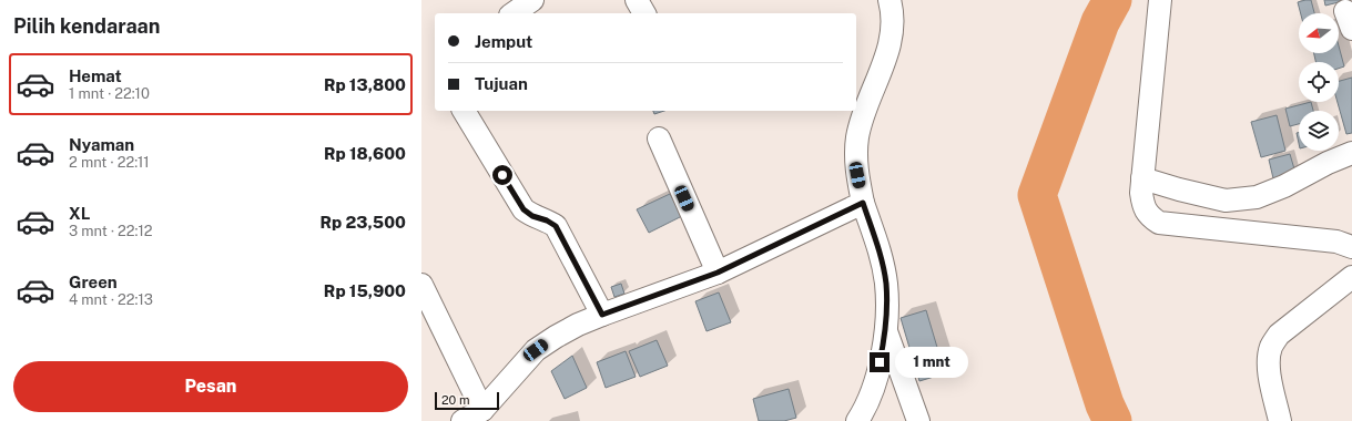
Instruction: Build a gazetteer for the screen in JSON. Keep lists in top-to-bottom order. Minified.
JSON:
{"scale_bar":"20 m","north":"left","page":{"heading":"Pilih kendaraan","banner":["Jemput","Tujuan"],"list":[{"name":"Hemat","note":"1 mnt · 22:10","value":"Rp 13,800"},{"name":"Nyaman","note":"2 mnt · 22:11","value":"Rp 18,600"},{"name":"XL","note":"3 mnt · 22:12","value":"Rp 23,500"},{"name":"Green","note":"4 mnt · 22:13","value":"Rp 15,900"}],"bubble":"1 mnt","buttons":"Pesan","scale":"20 m"}}
